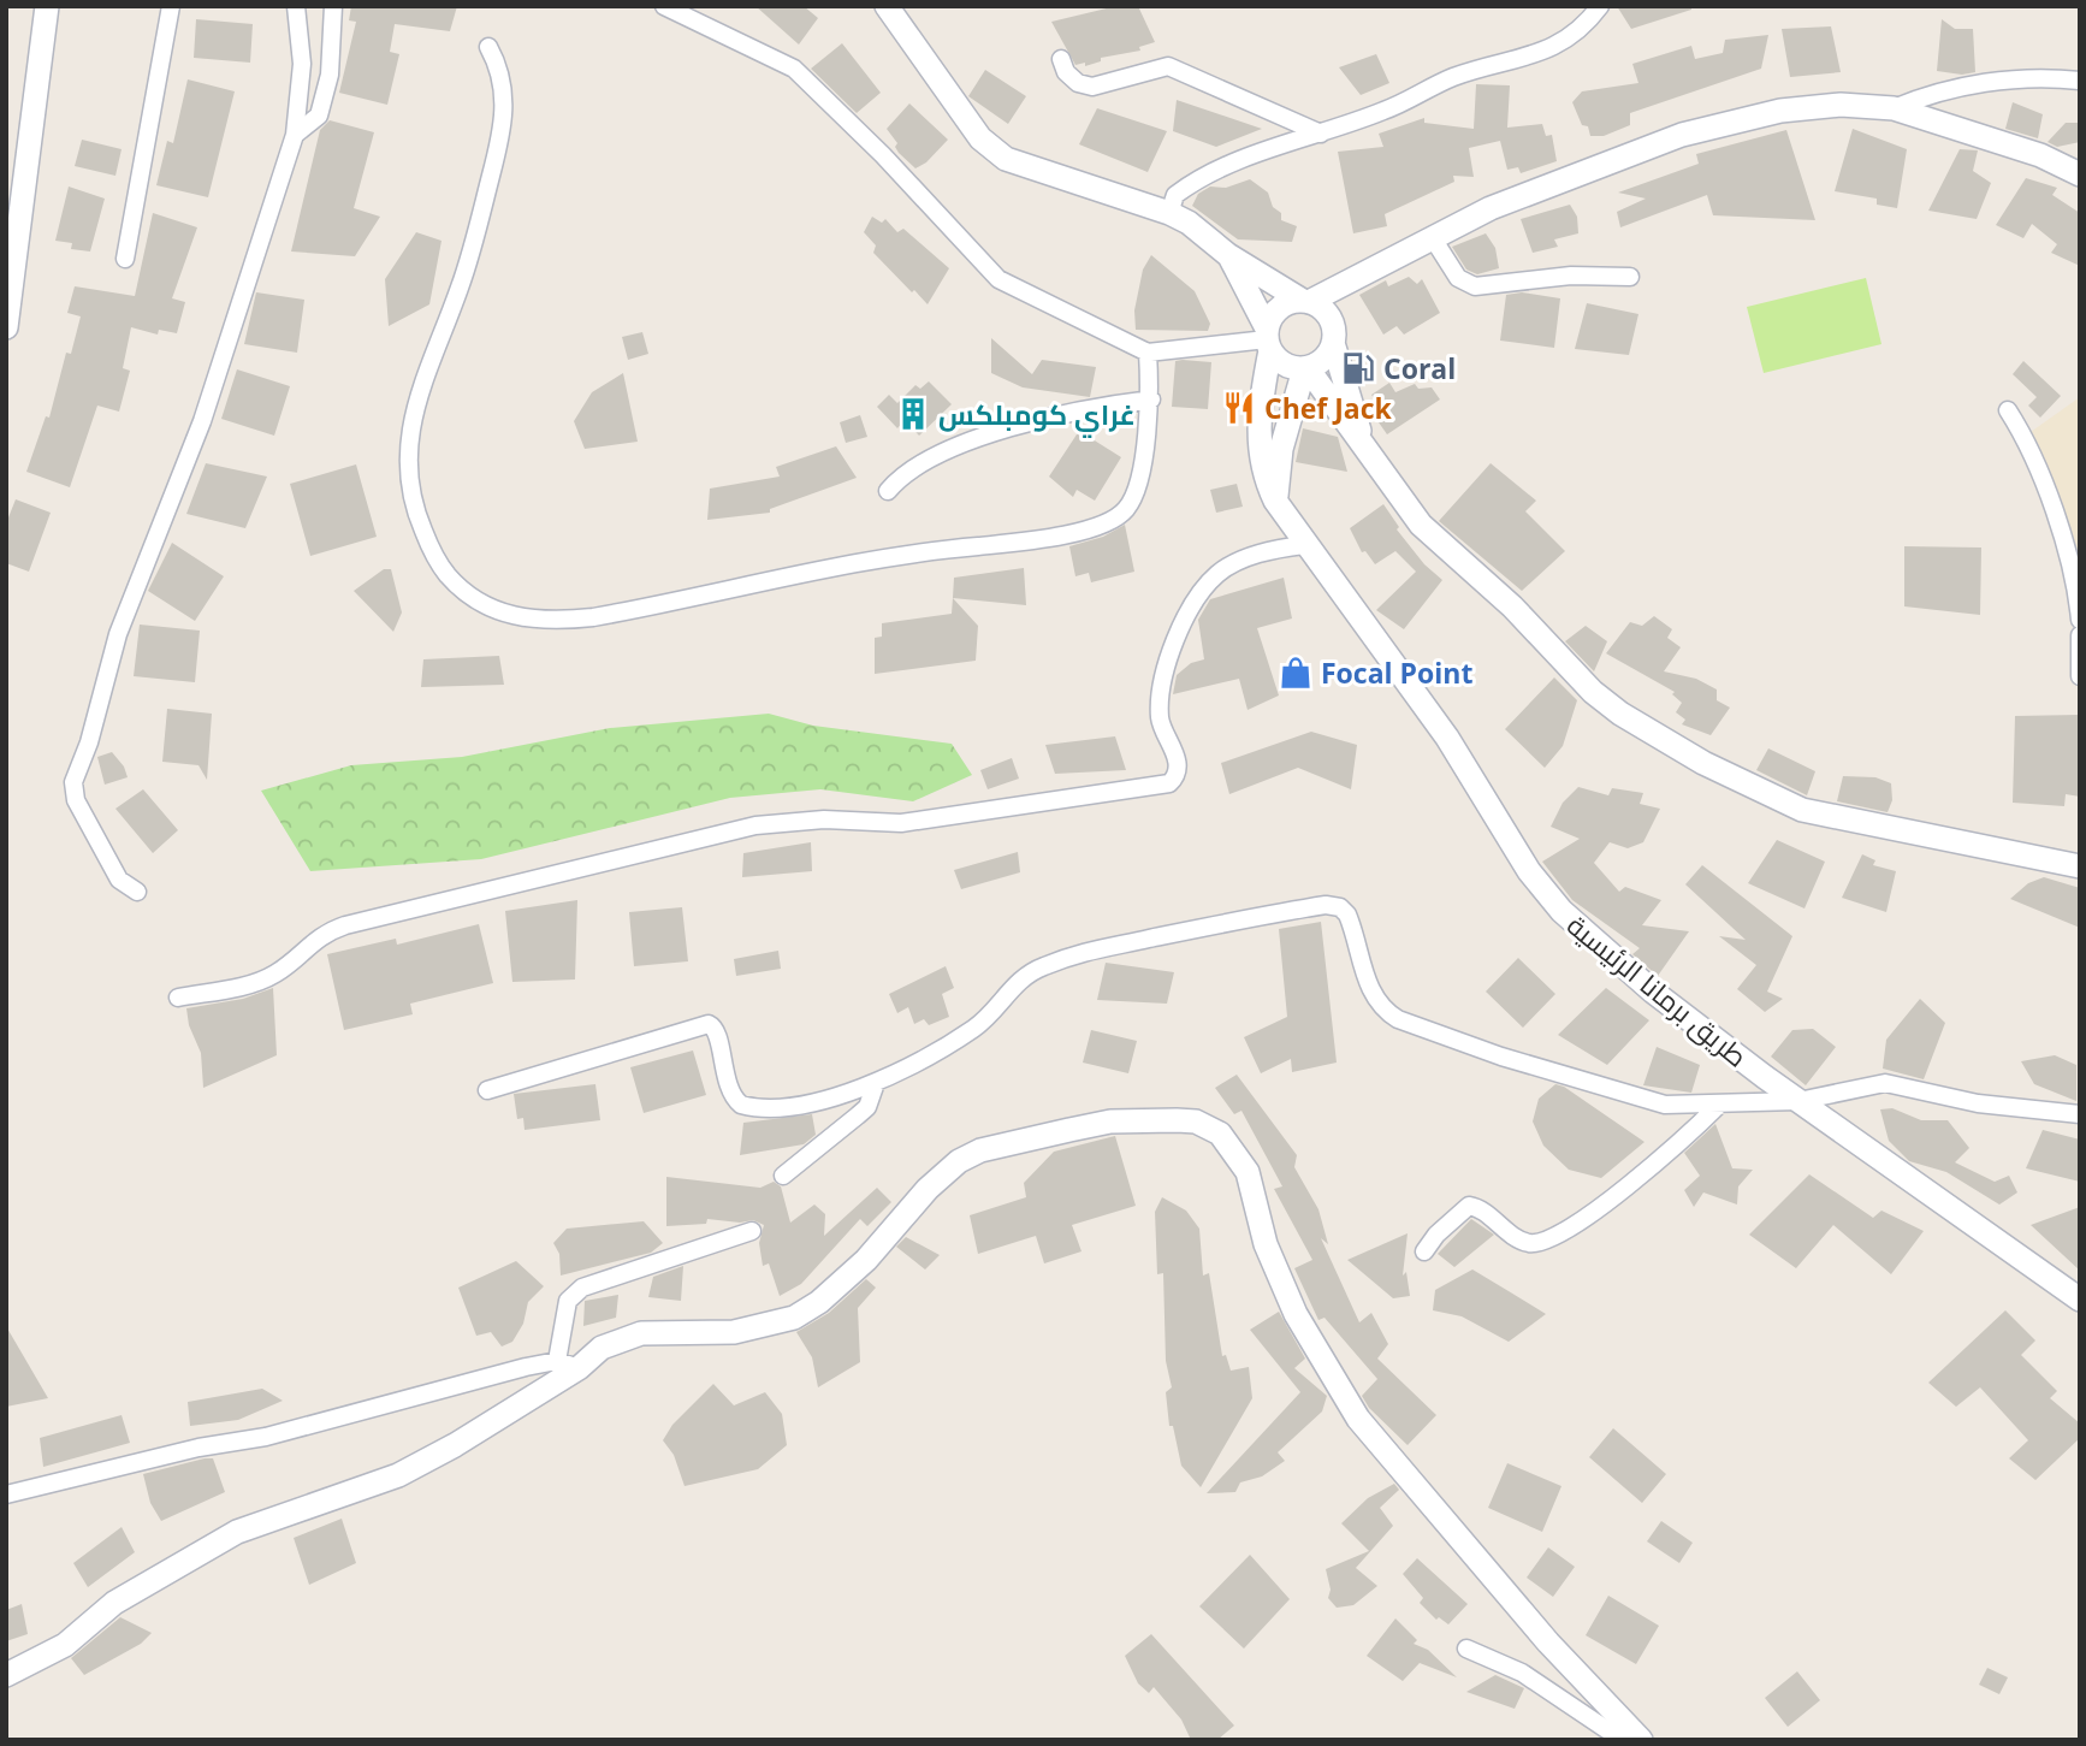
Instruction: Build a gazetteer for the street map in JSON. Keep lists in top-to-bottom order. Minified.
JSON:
{"streets":{"street":["طريق برمانا الرئيسية"]},"places":{"fuel station":["Coral"],"restaurant":["Chef Jack"],"building":["غراي كومبلكس"],"shop":["Focal Point"]}}
